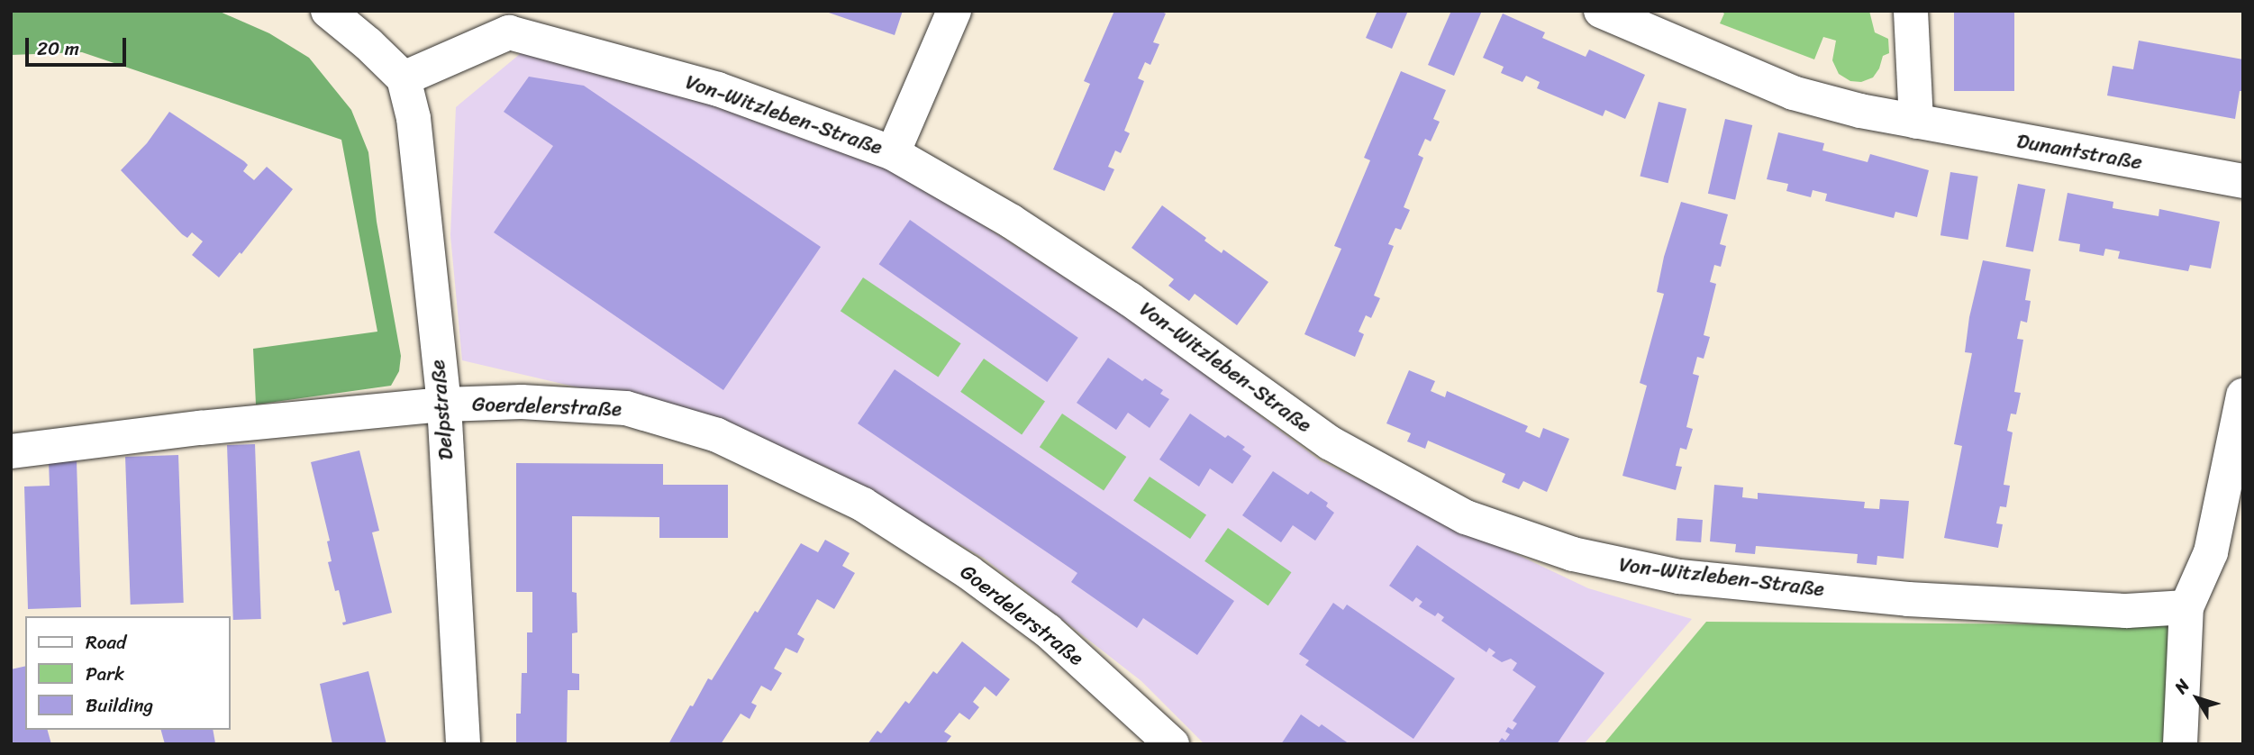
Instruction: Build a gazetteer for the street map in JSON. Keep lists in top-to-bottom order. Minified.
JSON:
{"streets":{"street":["Von-Witzleben-Straße","Dunantstraße","Goerdelerstraße","Delpstraße"]},"crossings":[["Von-Witzleben-Straße","Delpstraße"],["Goerdelerstraße","Delpstraße"]],"legend":["Road","Park","Building"],"scale_bar":"20 m","north":"top left"}
